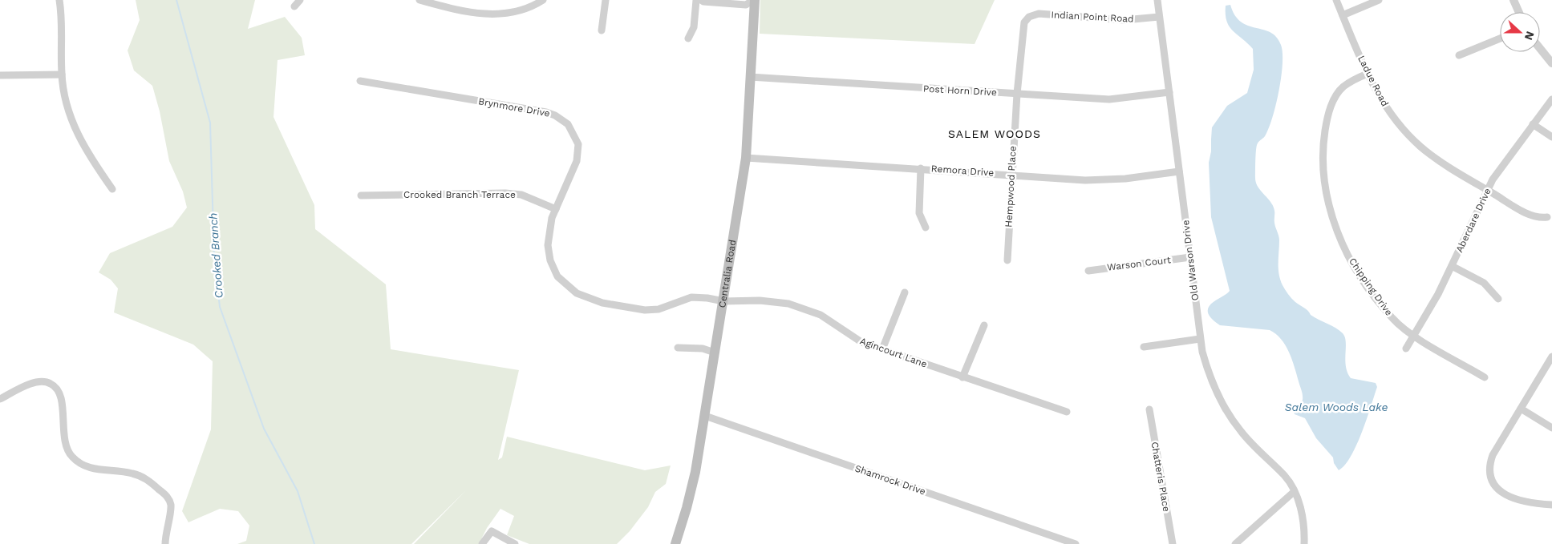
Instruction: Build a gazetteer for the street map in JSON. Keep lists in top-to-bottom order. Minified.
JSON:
{"streets":{"main road":["Centralia Road"],"street":["Indian Point Road","Ladue Road","Post Horn Drive","Brynmore Drive","Remora Drive","Hempwood Place","Crooked Branch Terrace","Aberdare Drive","Old Warson Drive","Warson Court","Chipping Drive","Agincourt Lane","Chatteris Place","Shamrock Drive"]},"crossings":[["Indian Point Road","Hempwood Place"],["Indian Point Road","Old Warson Drive"],["Ladue Road","Aberdare Drive"],["Ladue Road","Chipping Drive"],["Post Horn Drive","Hempwood Place"],["Post Horn Drive","Old Warson Drive"],["Post Horn Drive","Centralia Road"],["Brynmore Drive","Crooked Branch Terrace"],["Brynmore Drive","Centralia Road"],["Brynmore Drive","Agincourt Lane"],["Remora Drive","Hempwood Place"],["Remora Drive","Old Warson Drive"],["Remora Drive","Centralia Road"],["Aberdare Drive","Chipping Drive"],["Old Warson Drive","Warson Court"],["Centralia Road","Agincourt Lane"],["Centralia Road","Shamrock Drive"]],"districts":["SALEM WOODS"],"water":["Crooked Branch","Salem Woods Lake"],"north":"right"}
